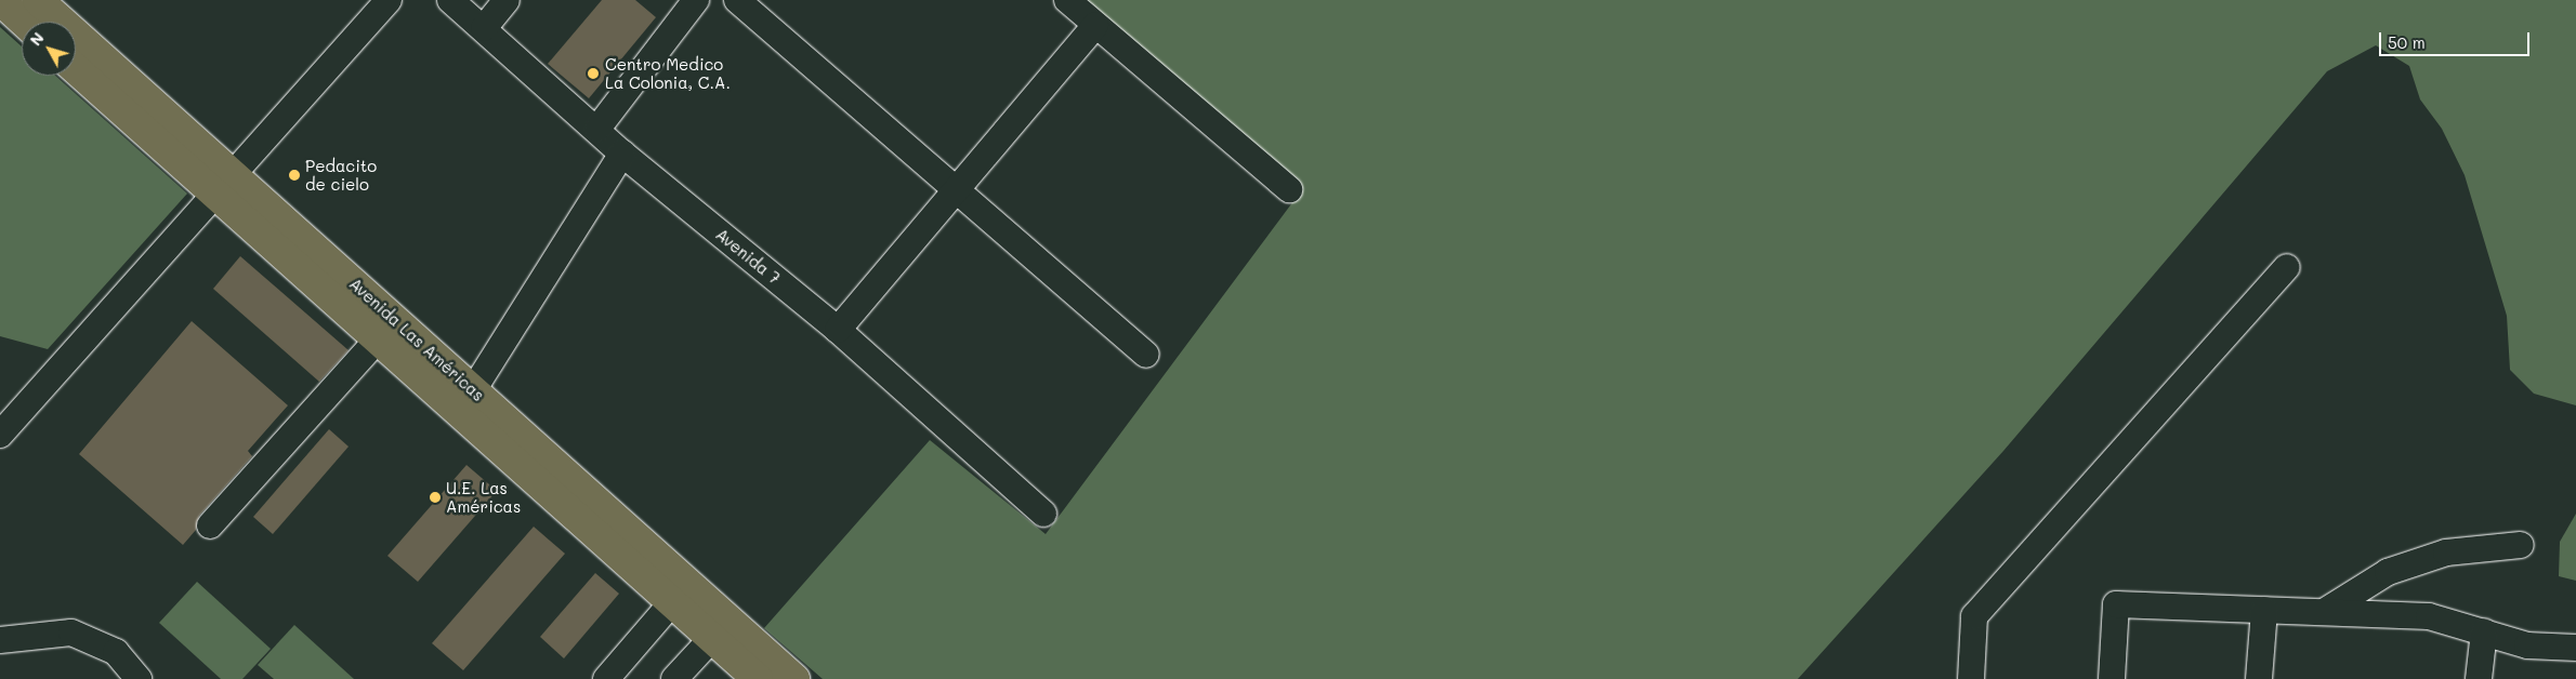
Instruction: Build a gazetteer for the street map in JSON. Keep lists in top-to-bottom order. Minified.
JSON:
{"streets":{"main road":["Avenida Las Américas"],"street":["Avenida 7"]},"places":["Centro Medico La Colonia, C.A.","Pedacito de cielo","U.E. Las Américas"],"scale_bar":"50 m","north":"top left"}
